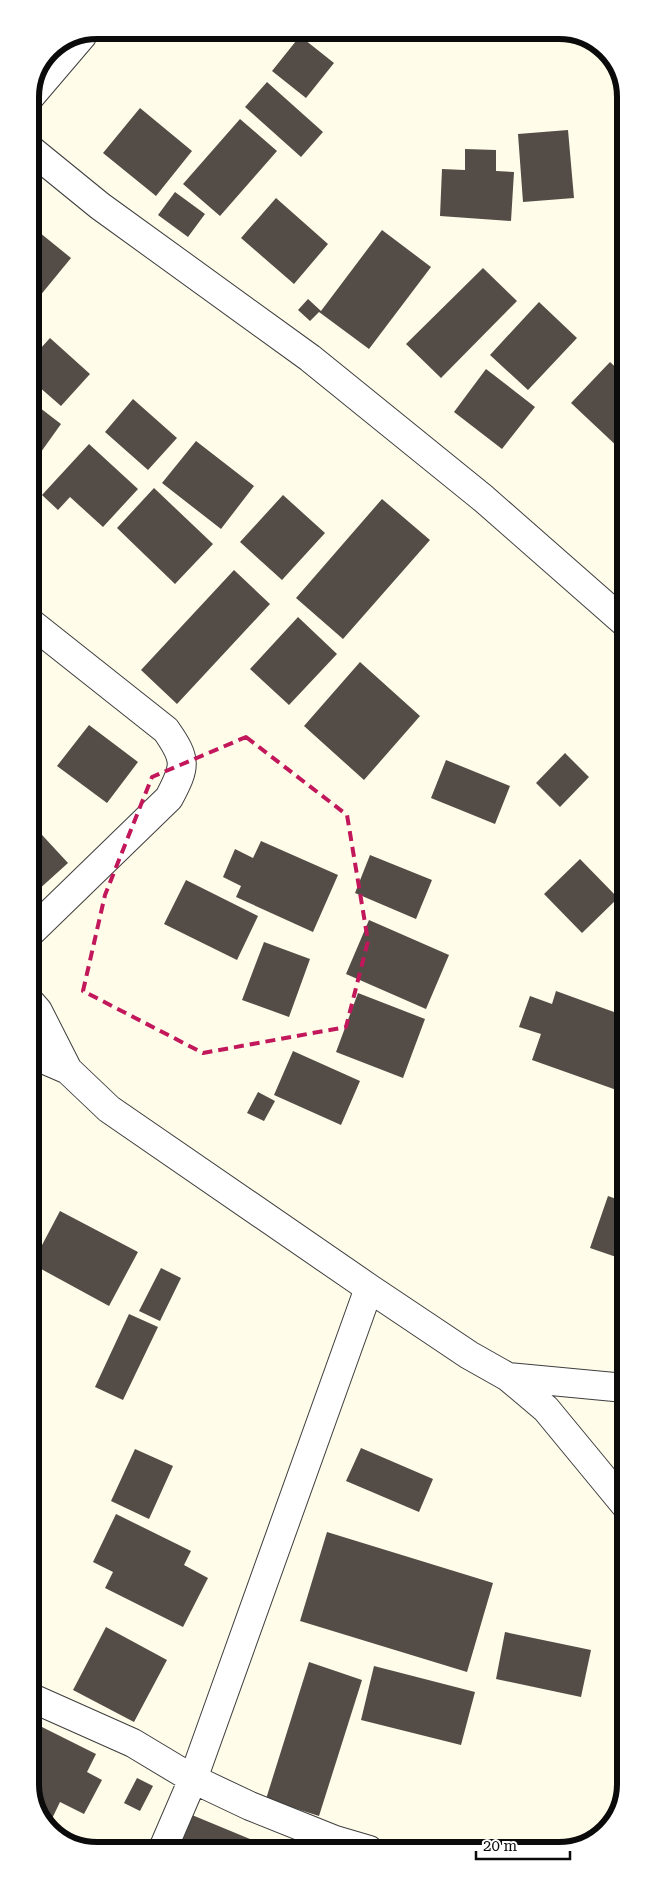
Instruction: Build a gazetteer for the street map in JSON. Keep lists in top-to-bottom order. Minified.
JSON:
{"scale_bar":"20 m"}
